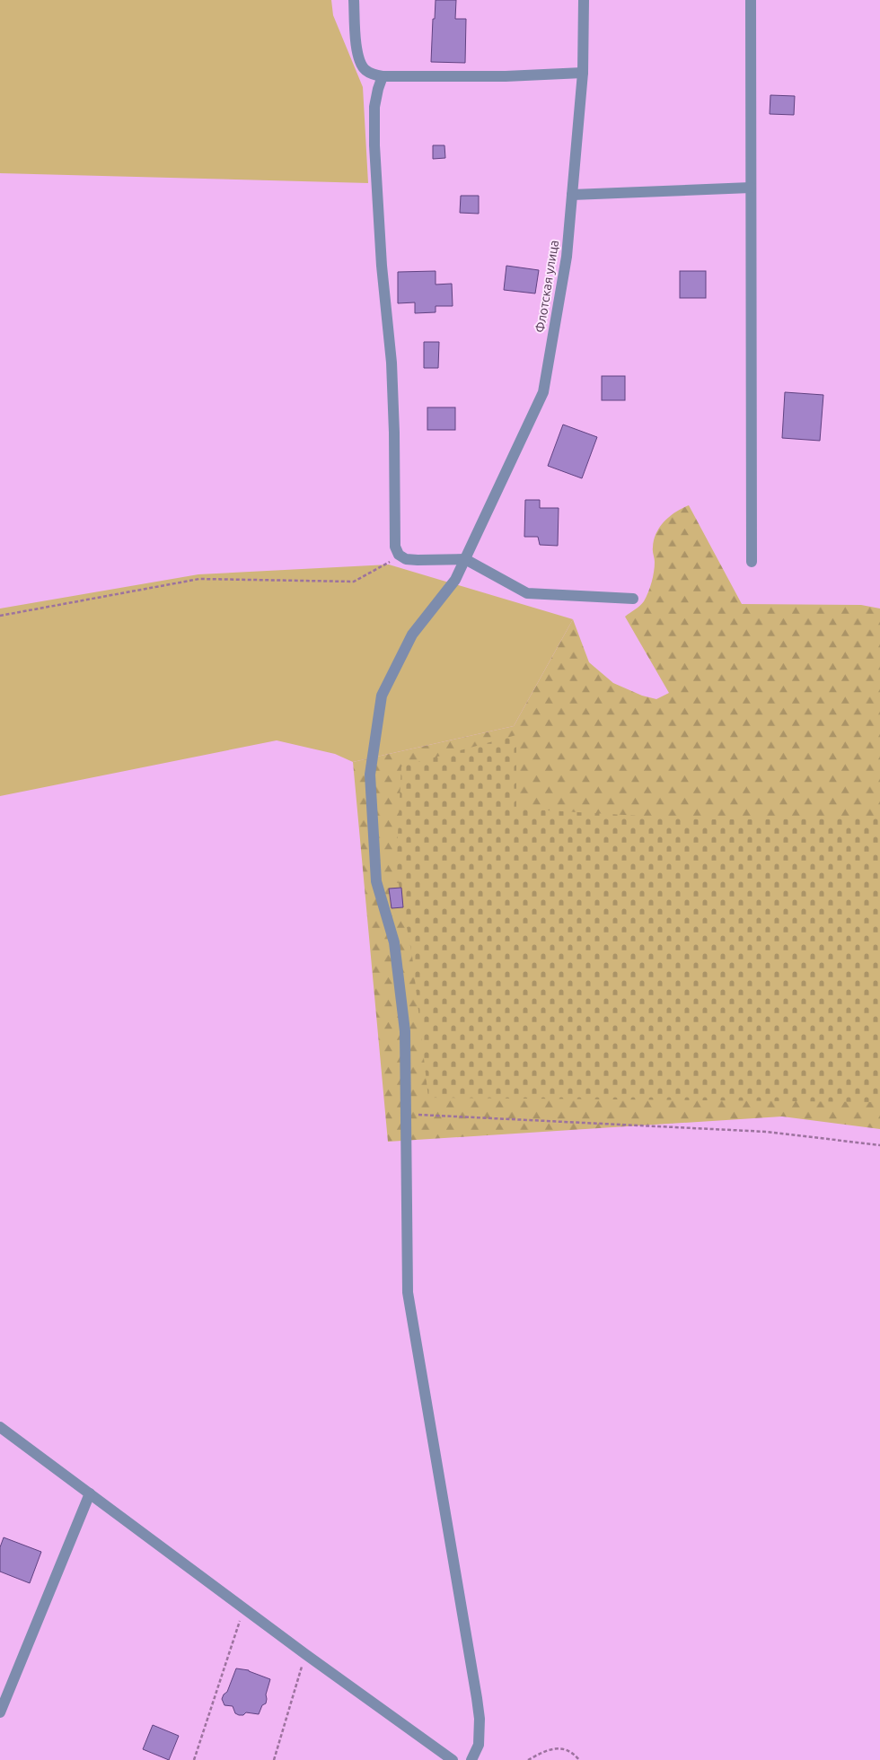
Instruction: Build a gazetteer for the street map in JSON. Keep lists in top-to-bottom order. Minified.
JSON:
{"streets":{"street":["Флотская улица"]}}
